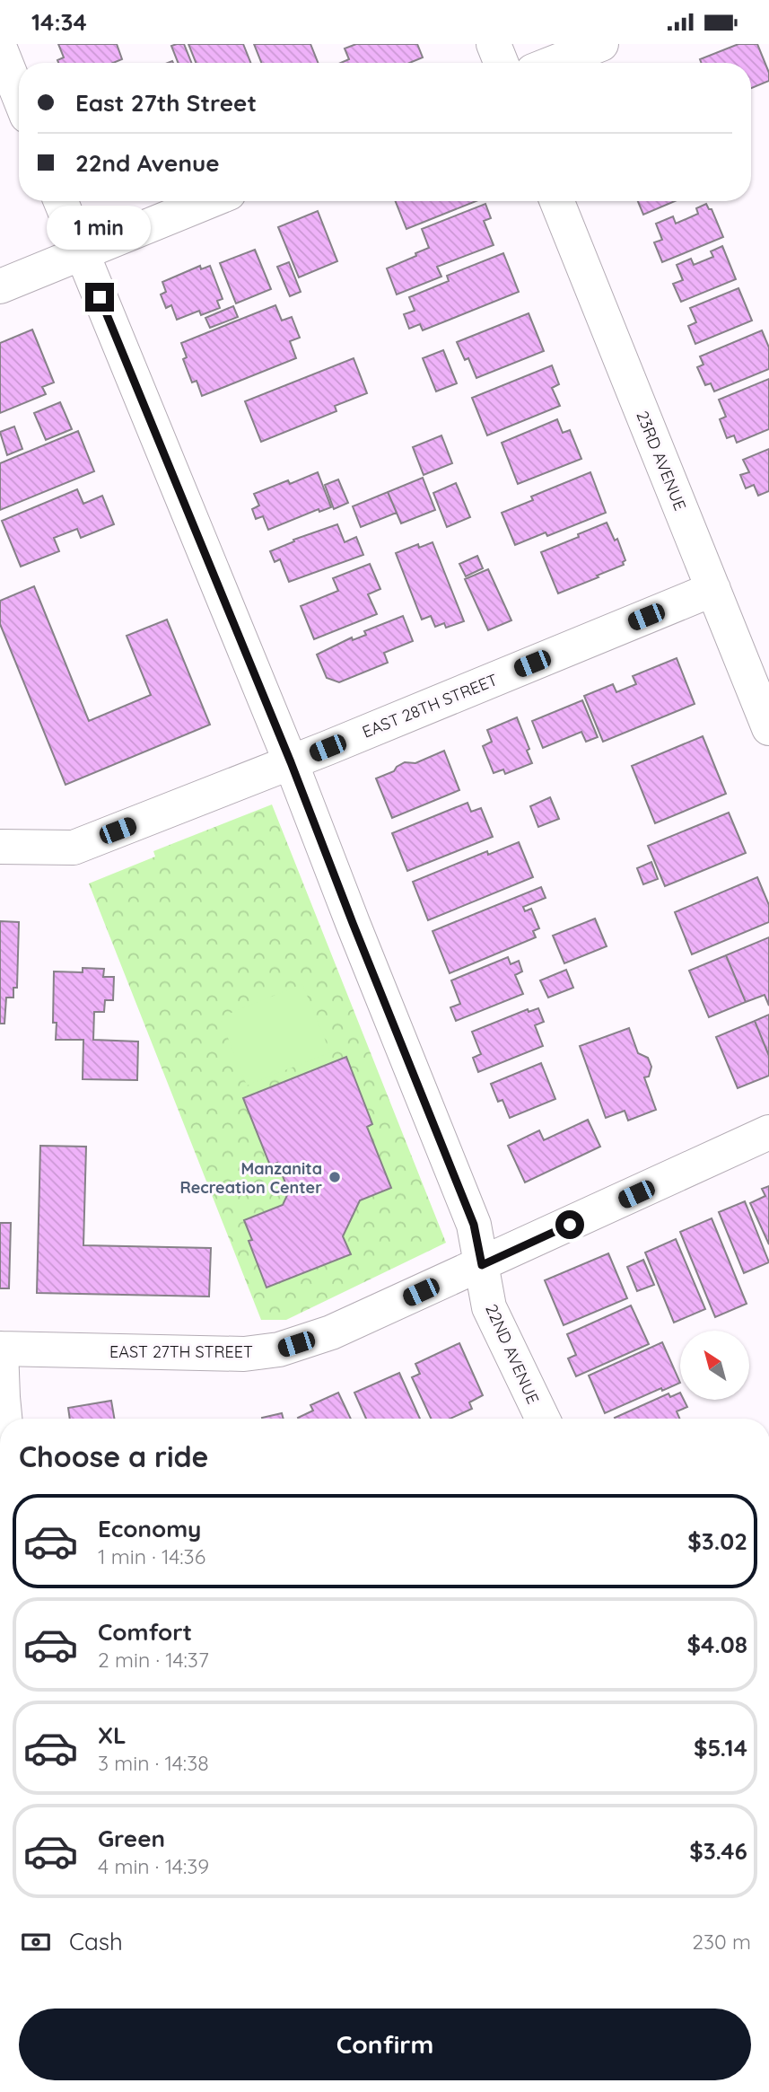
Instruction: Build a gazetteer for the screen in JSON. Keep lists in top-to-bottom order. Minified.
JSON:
{"streets":{"street":["23RD AVENUE","EAST 28TH STREET","EAST 27TH STREET","22ND AVENUE"]},"crossings":[["23RD AVENUE","EAST 28TH STREET"],["EAST 28TH STREET","22ND AVENUE"],["EAST 27TH STREET","22ND AVENUE"]],"places":["Manzanita Recreation Center"],"north":"top left","page":{"status":"14:34","banner":["East 27th Street","22nd Avenue"],"bubble":"1 min","heading":"Choose a ride","list":[{"name":"Economy","note":"1 min · 14:36","value":"$3.02"},{"name":"Comfort","note":"2 min · 14:37","value":"$4.08"},{"name":"XL","note":"3 min · 14:38","value":"$5.14"},{"name":"Green","note":"4 min · 14:39","value":"$3.46"}],"pay":["Cash","230 m"],"buttons":"Confirm"}}
